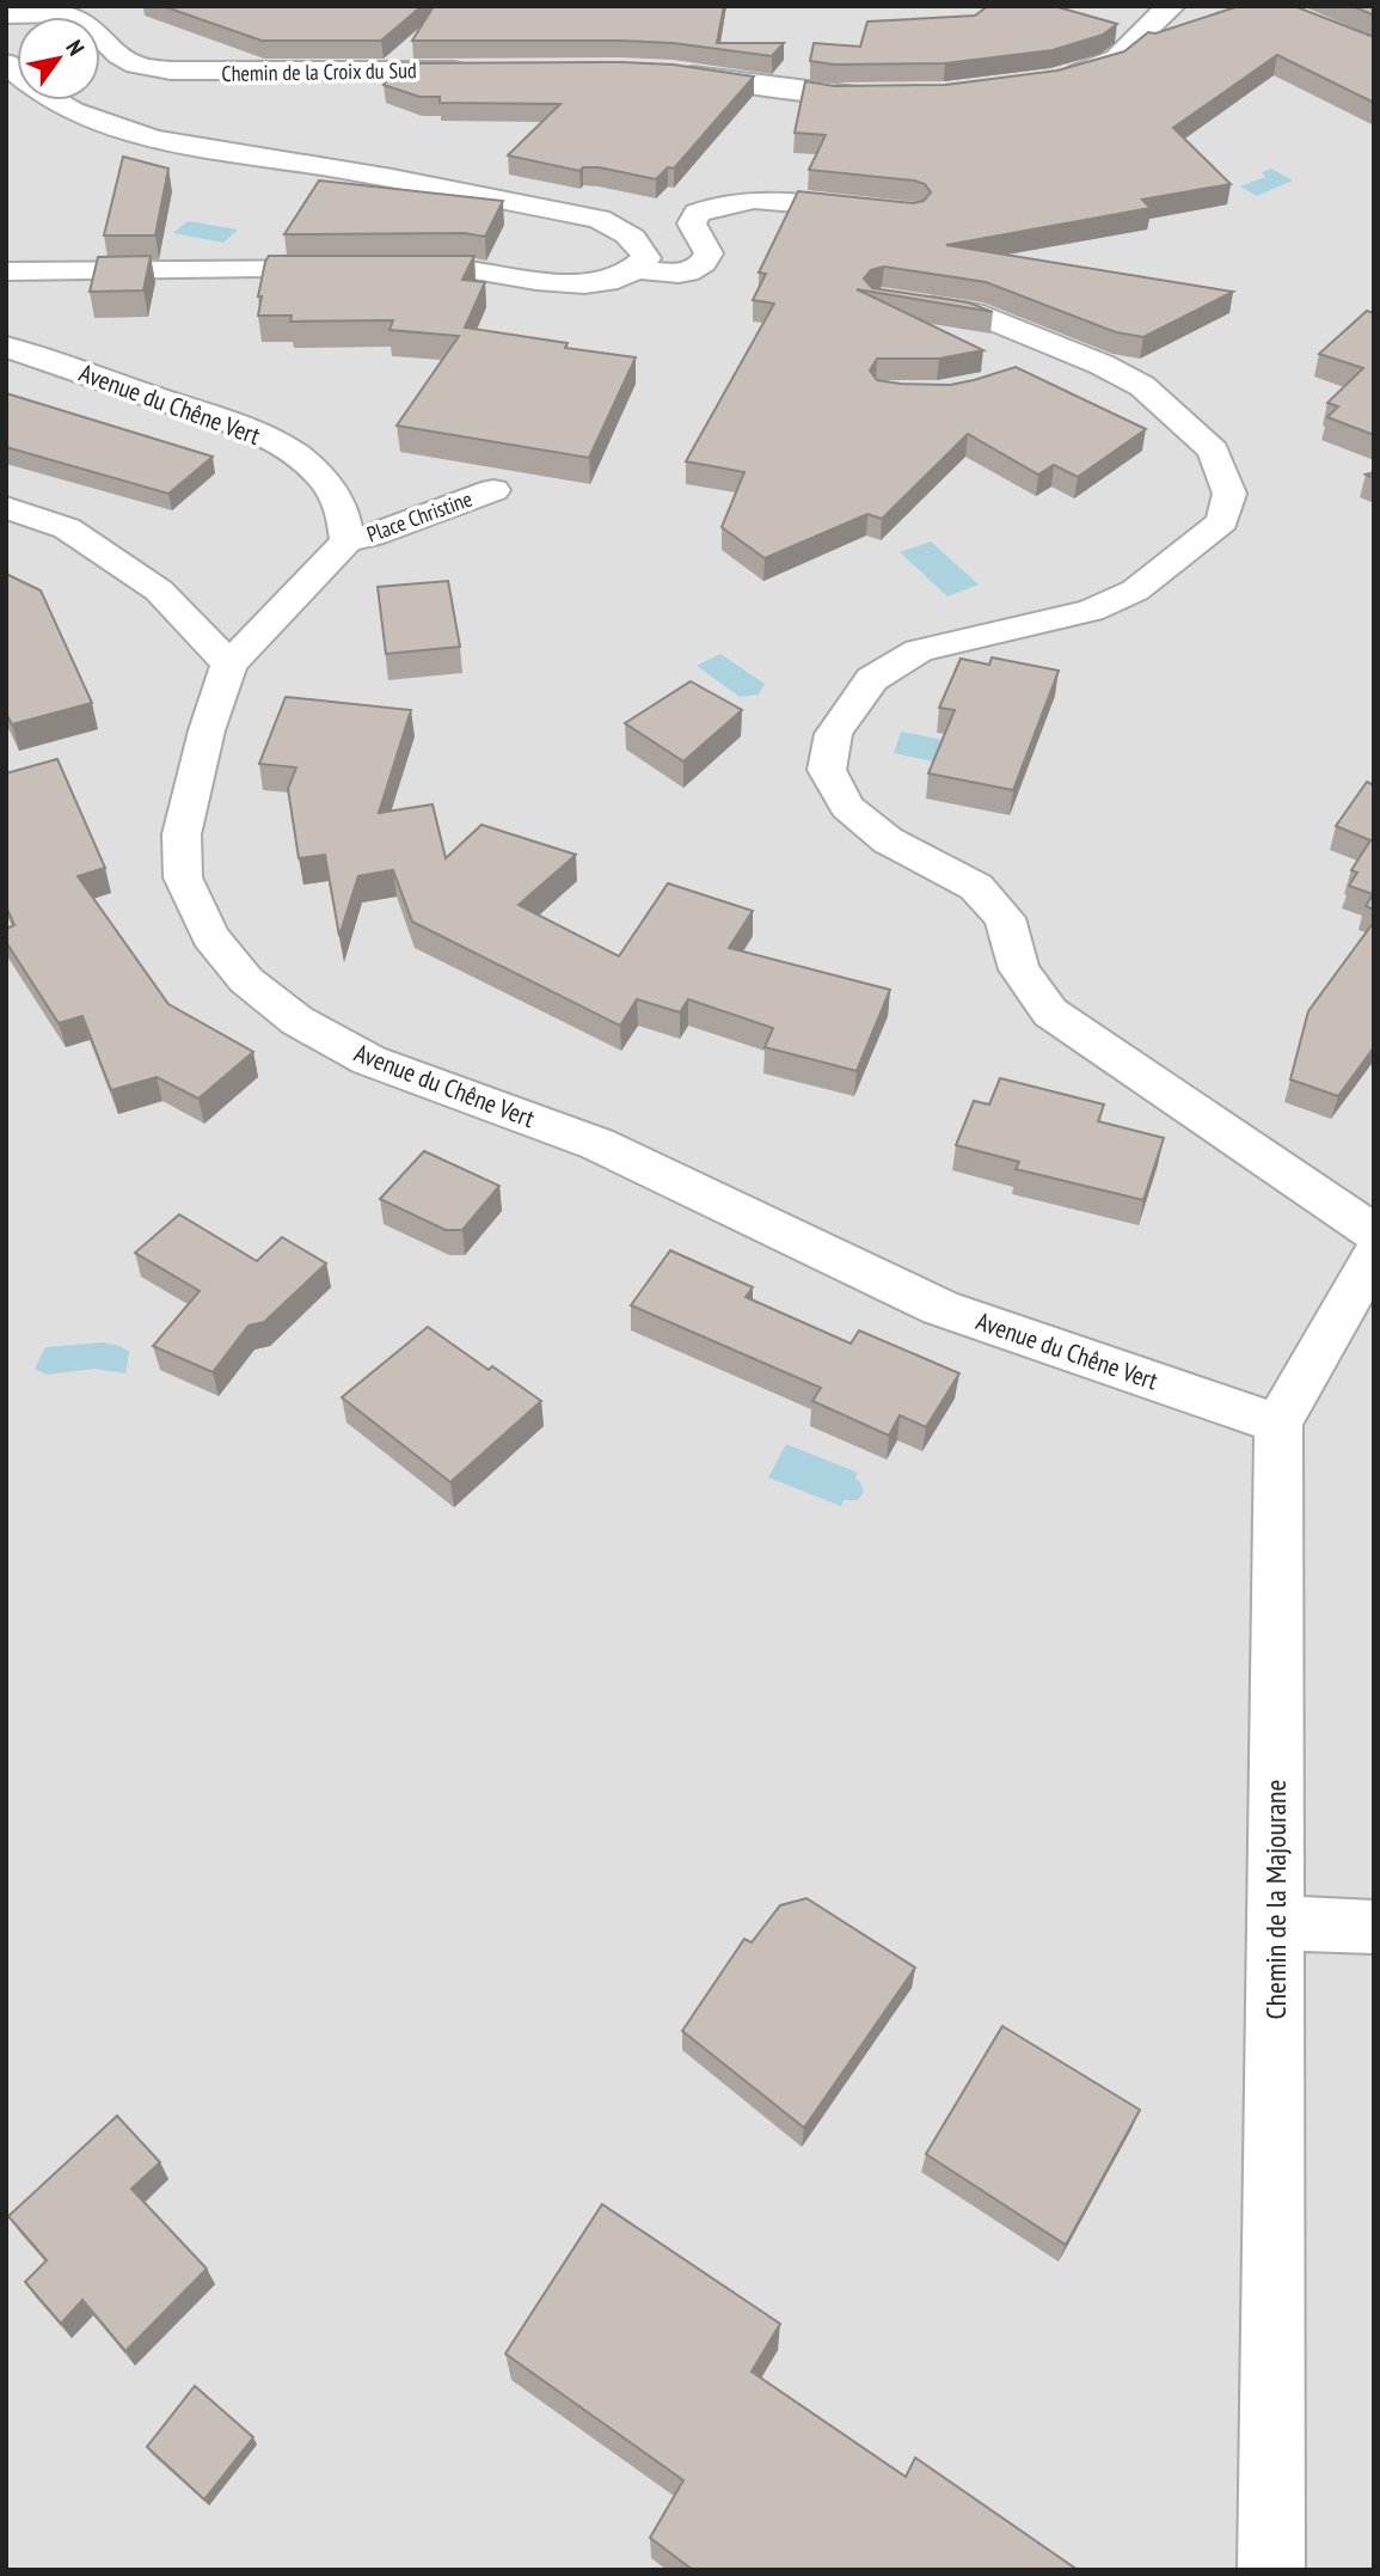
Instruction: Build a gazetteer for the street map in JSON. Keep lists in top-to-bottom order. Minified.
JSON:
{"streets":{"street":["Chemin de la Croix du Sud","Avenue du Chêne Vert","Place Christine","Chemin de la Majourane"]},"crossings":[["Avenue du Chêne Vert","Place Christine"],["Avenue du Chêne Vert","Chemin de la Majourane"]],"north":"top right"}
